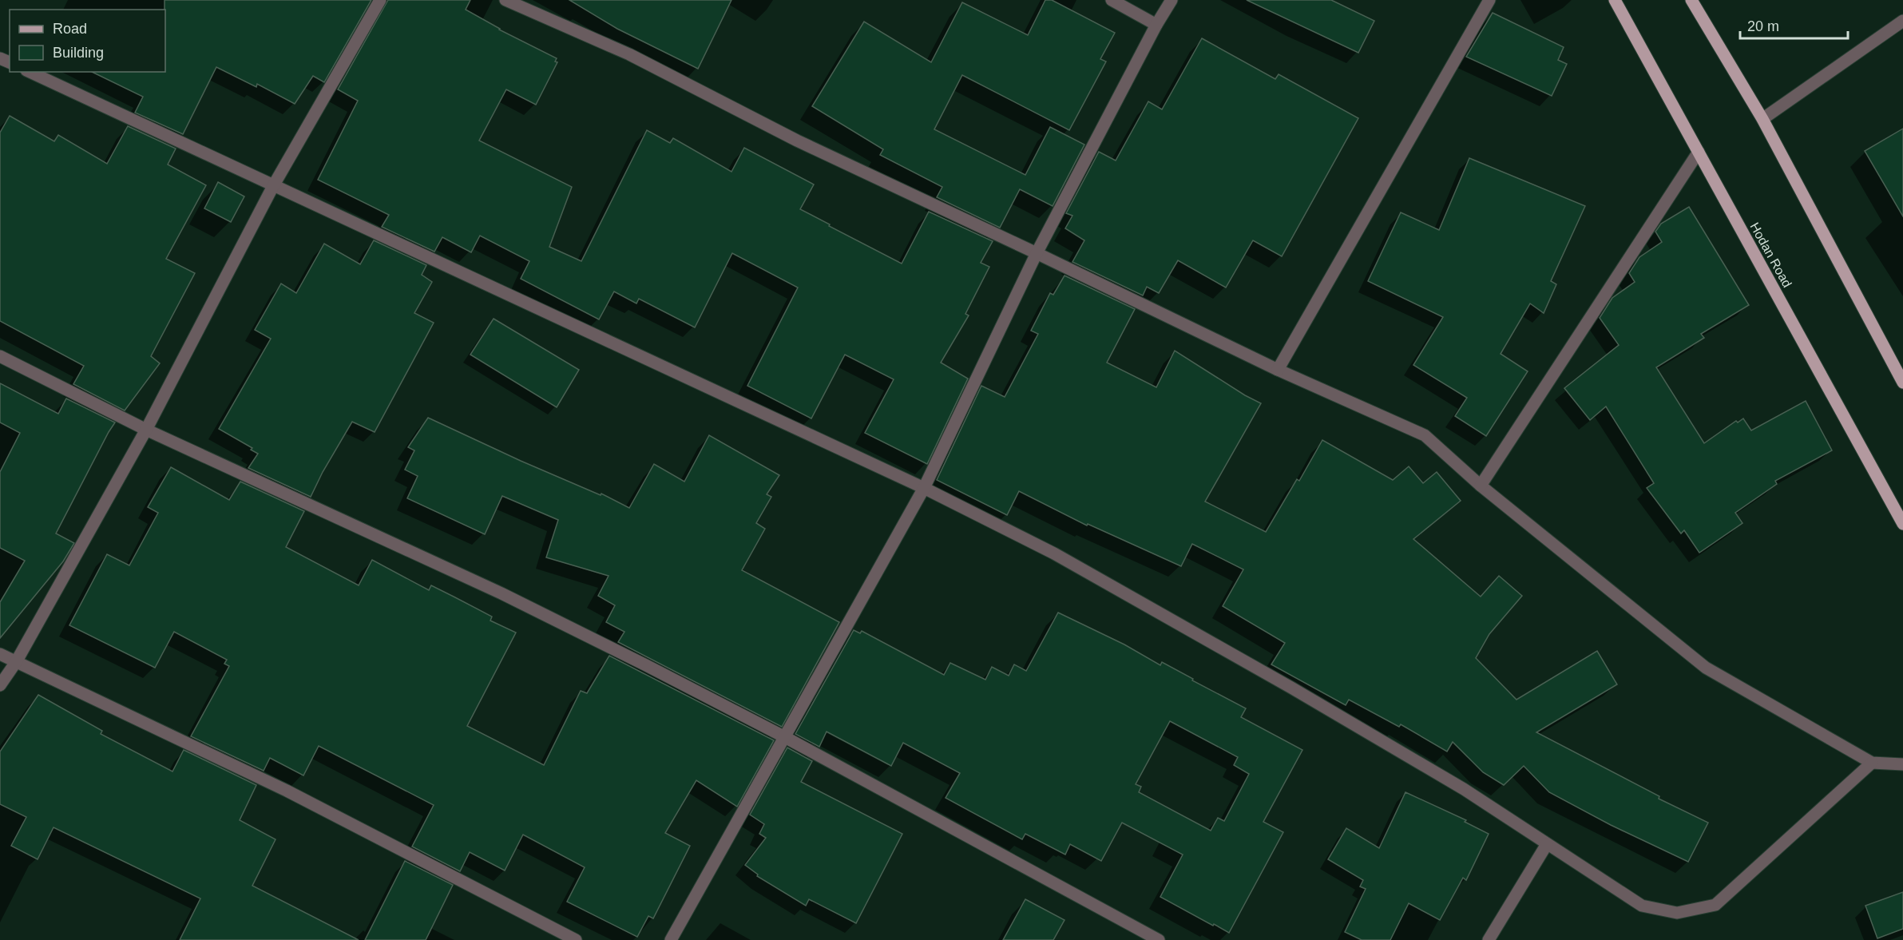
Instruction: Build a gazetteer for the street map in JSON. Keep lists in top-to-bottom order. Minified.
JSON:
{"streets":{"main road":["Hodan Road"]},"legend":["Road","Building"],"scale_bar":"20 m"}
